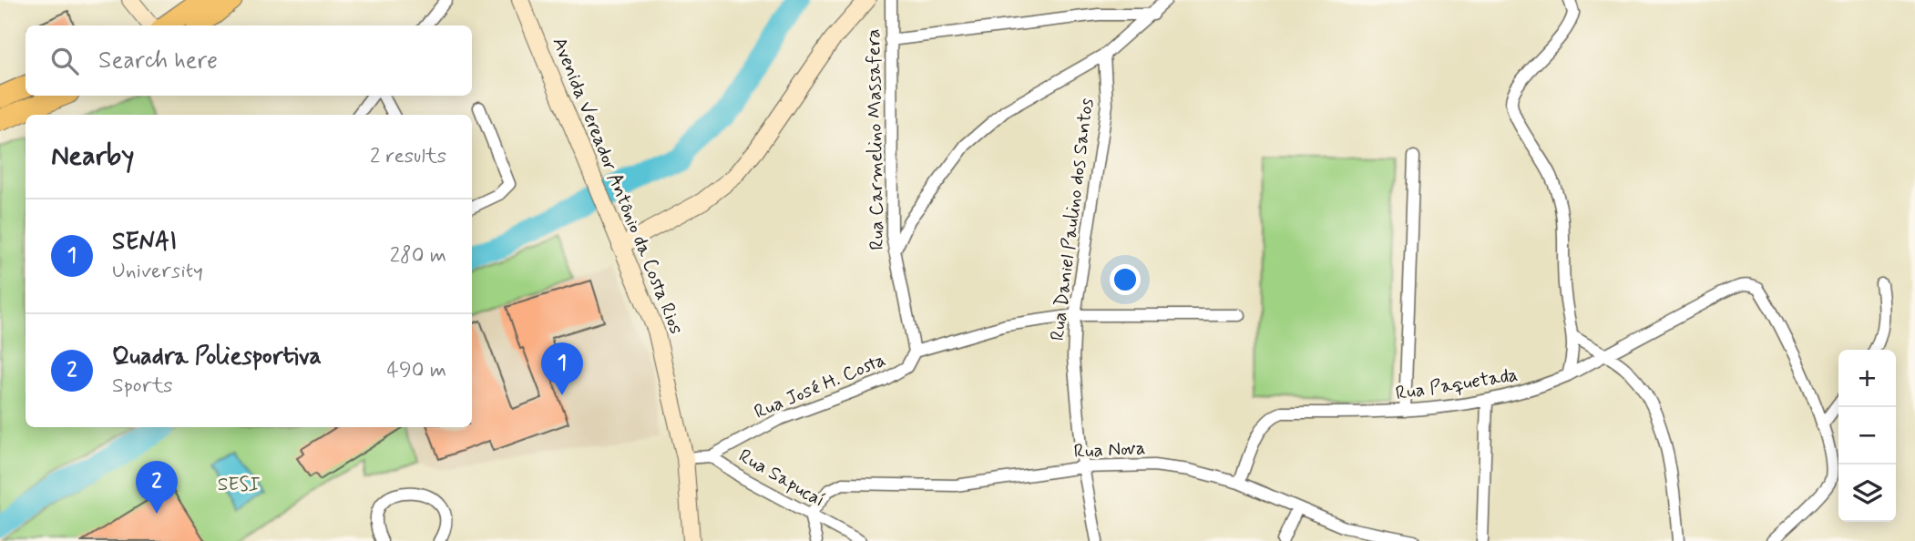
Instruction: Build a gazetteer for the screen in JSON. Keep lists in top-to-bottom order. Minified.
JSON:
{"streets":{"main road":["Avenida Vereador Antônio da Costa Rios"],"street":["Rua Carmelino Massafera","Rua Daniel Paulino dos Santos","Rua Paquetada","Rua José H. Costa","Rua Nova","Rua Sapucaí"]},"crossings":[["Rua Carmelino Massafera","Rua Daniel Paulino dos Santos"],["Rua Carmelino Massafera","Rua José H. Costa"],["Avenida Vereador Antônio da Costa Rios","Rua Sapucaí"],["Rua Daniel Paulino dos Santos","Rua Nova"],["Rua Paquetada","Rua Nova"],["Rua José H. Costa","Rua Sapucaí"],["Rua Nova","Rua Sapucaí"]],"parks":["SESI"],"page":{"search":"Search here","heading":["Nearby","2 results"],"list":[{"mark":"1","name":"SENAI","note":"University","value":"280 m"},{"mark":"2","name":"Quadra Poliesportiva","note":"Sports","value":"490 m"}],"pins":["1","2"],"map_buttons":["+","−"]}}
